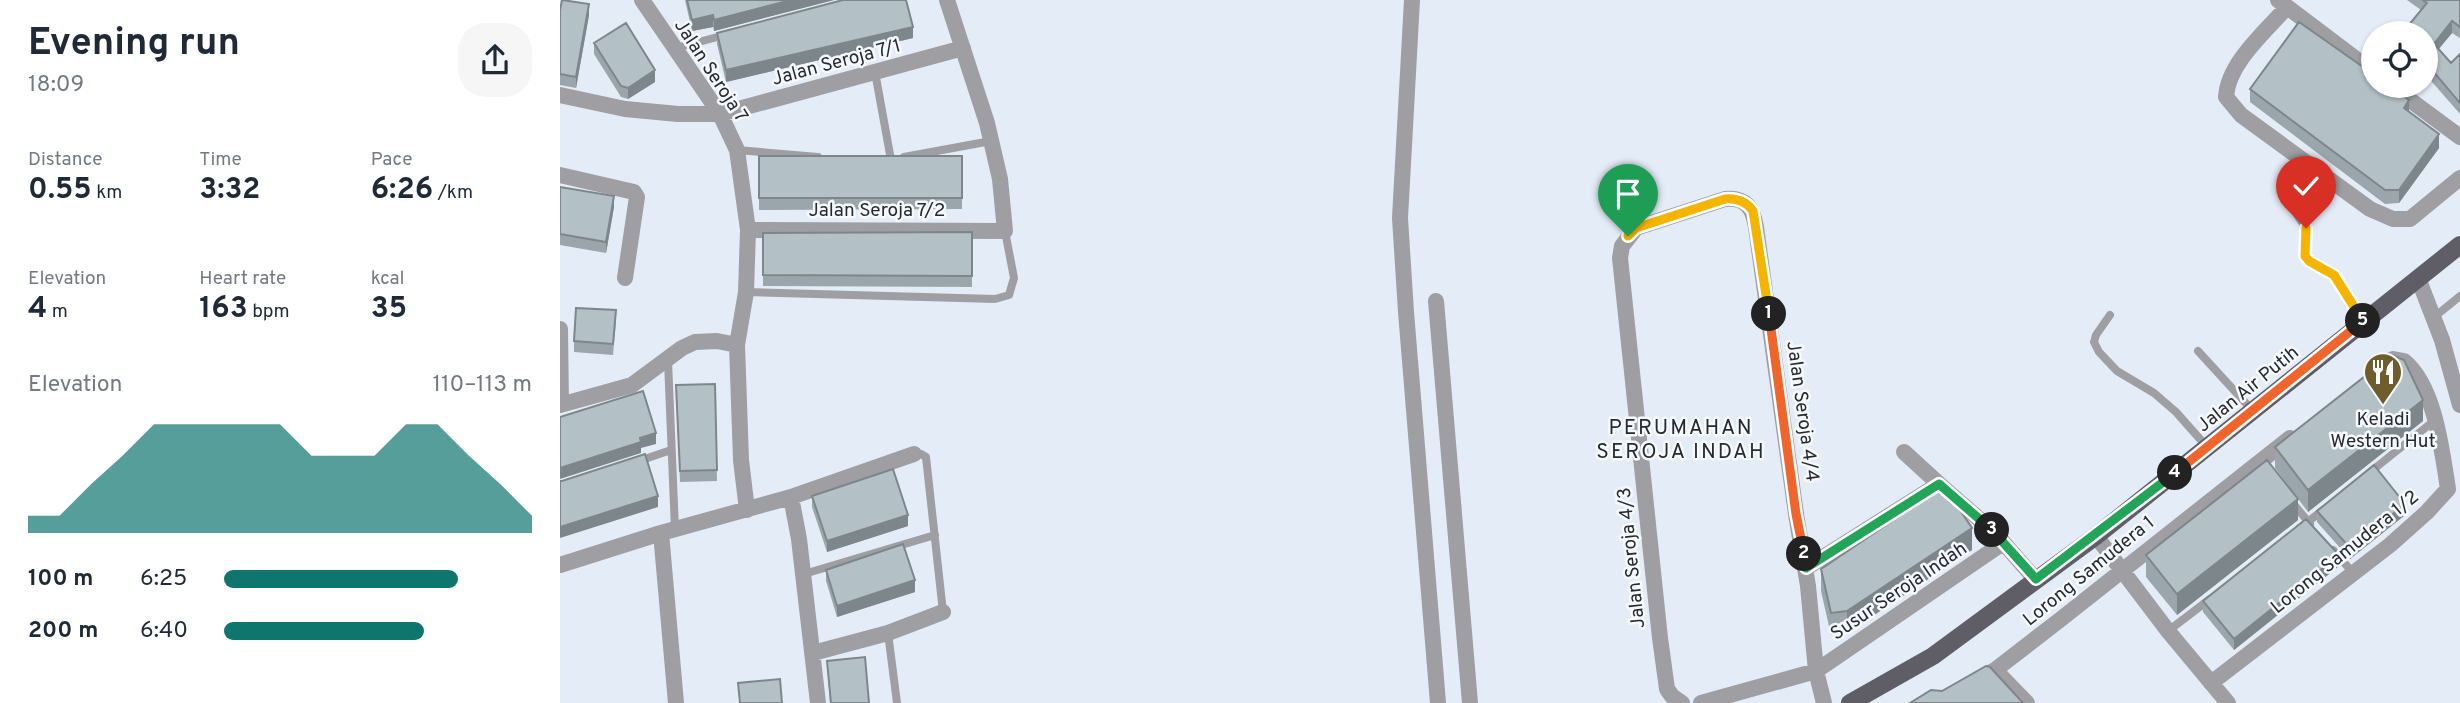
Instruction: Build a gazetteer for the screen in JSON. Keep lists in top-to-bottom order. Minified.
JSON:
{"streets":{"main road":["Jalan Air Putih"],"street":["Jalan Seroja 7/1","Jalan Seroja 7","Jalan Seroja 7/2","Jalan Seroja 4/4","Lorong Samudera 1/2","Jalan Seroja 4/3","Lorong Samudera 1","Susur Seroja Indah"]},"crossings":[["Jalan Seroja 7/1","Jalan Seroja 7"],["Jalan Seroja 7","Jalan Seroja 7/2"],["Jalan Seroja 4/4","Jalan Seroja 4/3"],["Jalan Seroja 4/4","Susur Seroja Indah"]],"districts":["PERUMAHAN SEROJA INDAH"],"places":{"restaurant":["Keladi Western Hut"]},"page":{"heading":["Evening run","18:09"],"stats":[["Distance","0.55 km"],["Time","3:32"],["Pace","6:26 /km"],["Elevation","4 m"],["Heart rate","163 bpm"],["kcal","35"]],"pins":["1","5","4","3","2"],"chart":["Elevation","110–113 m"],"list":[{"name":"100 m","note":"6:25"},{"name":"200 m","note":"6:40"}]}}
